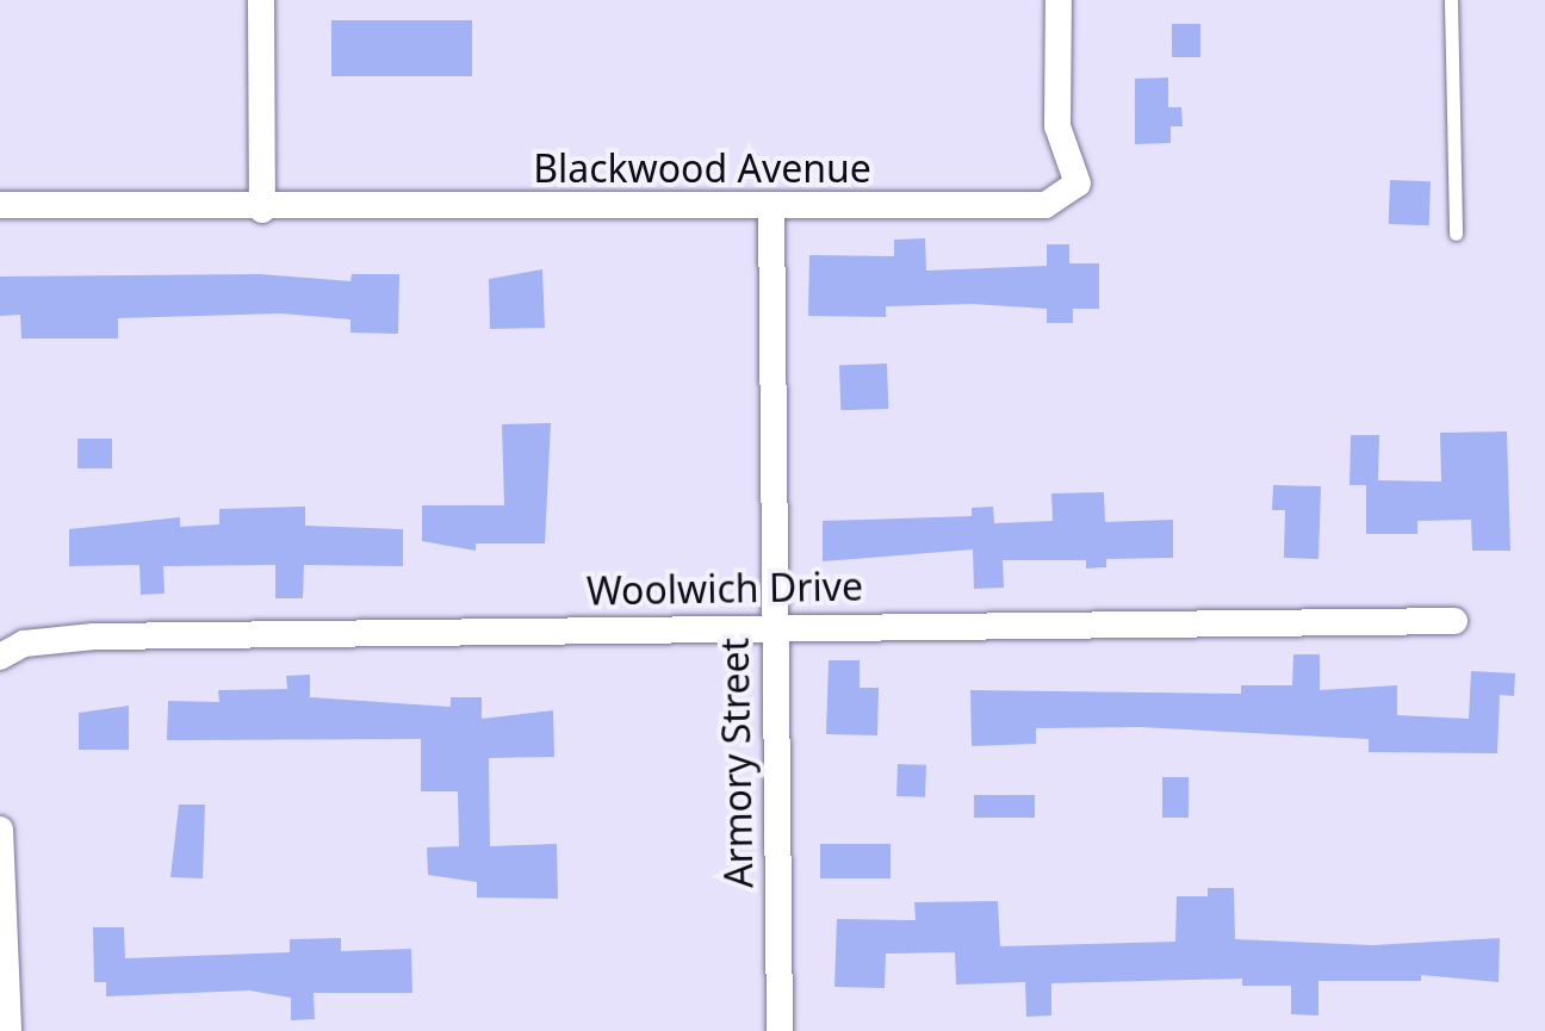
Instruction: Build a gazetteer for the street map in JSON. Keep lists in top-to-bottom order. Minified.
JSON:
{"streets":{"street":["Blackwood Avenue","Woolwich Drive","Armory Street"]},"crossings":[["Blackwood Avenue","Armory Street"],["Woolwich Drive","Armory Street"]]}
